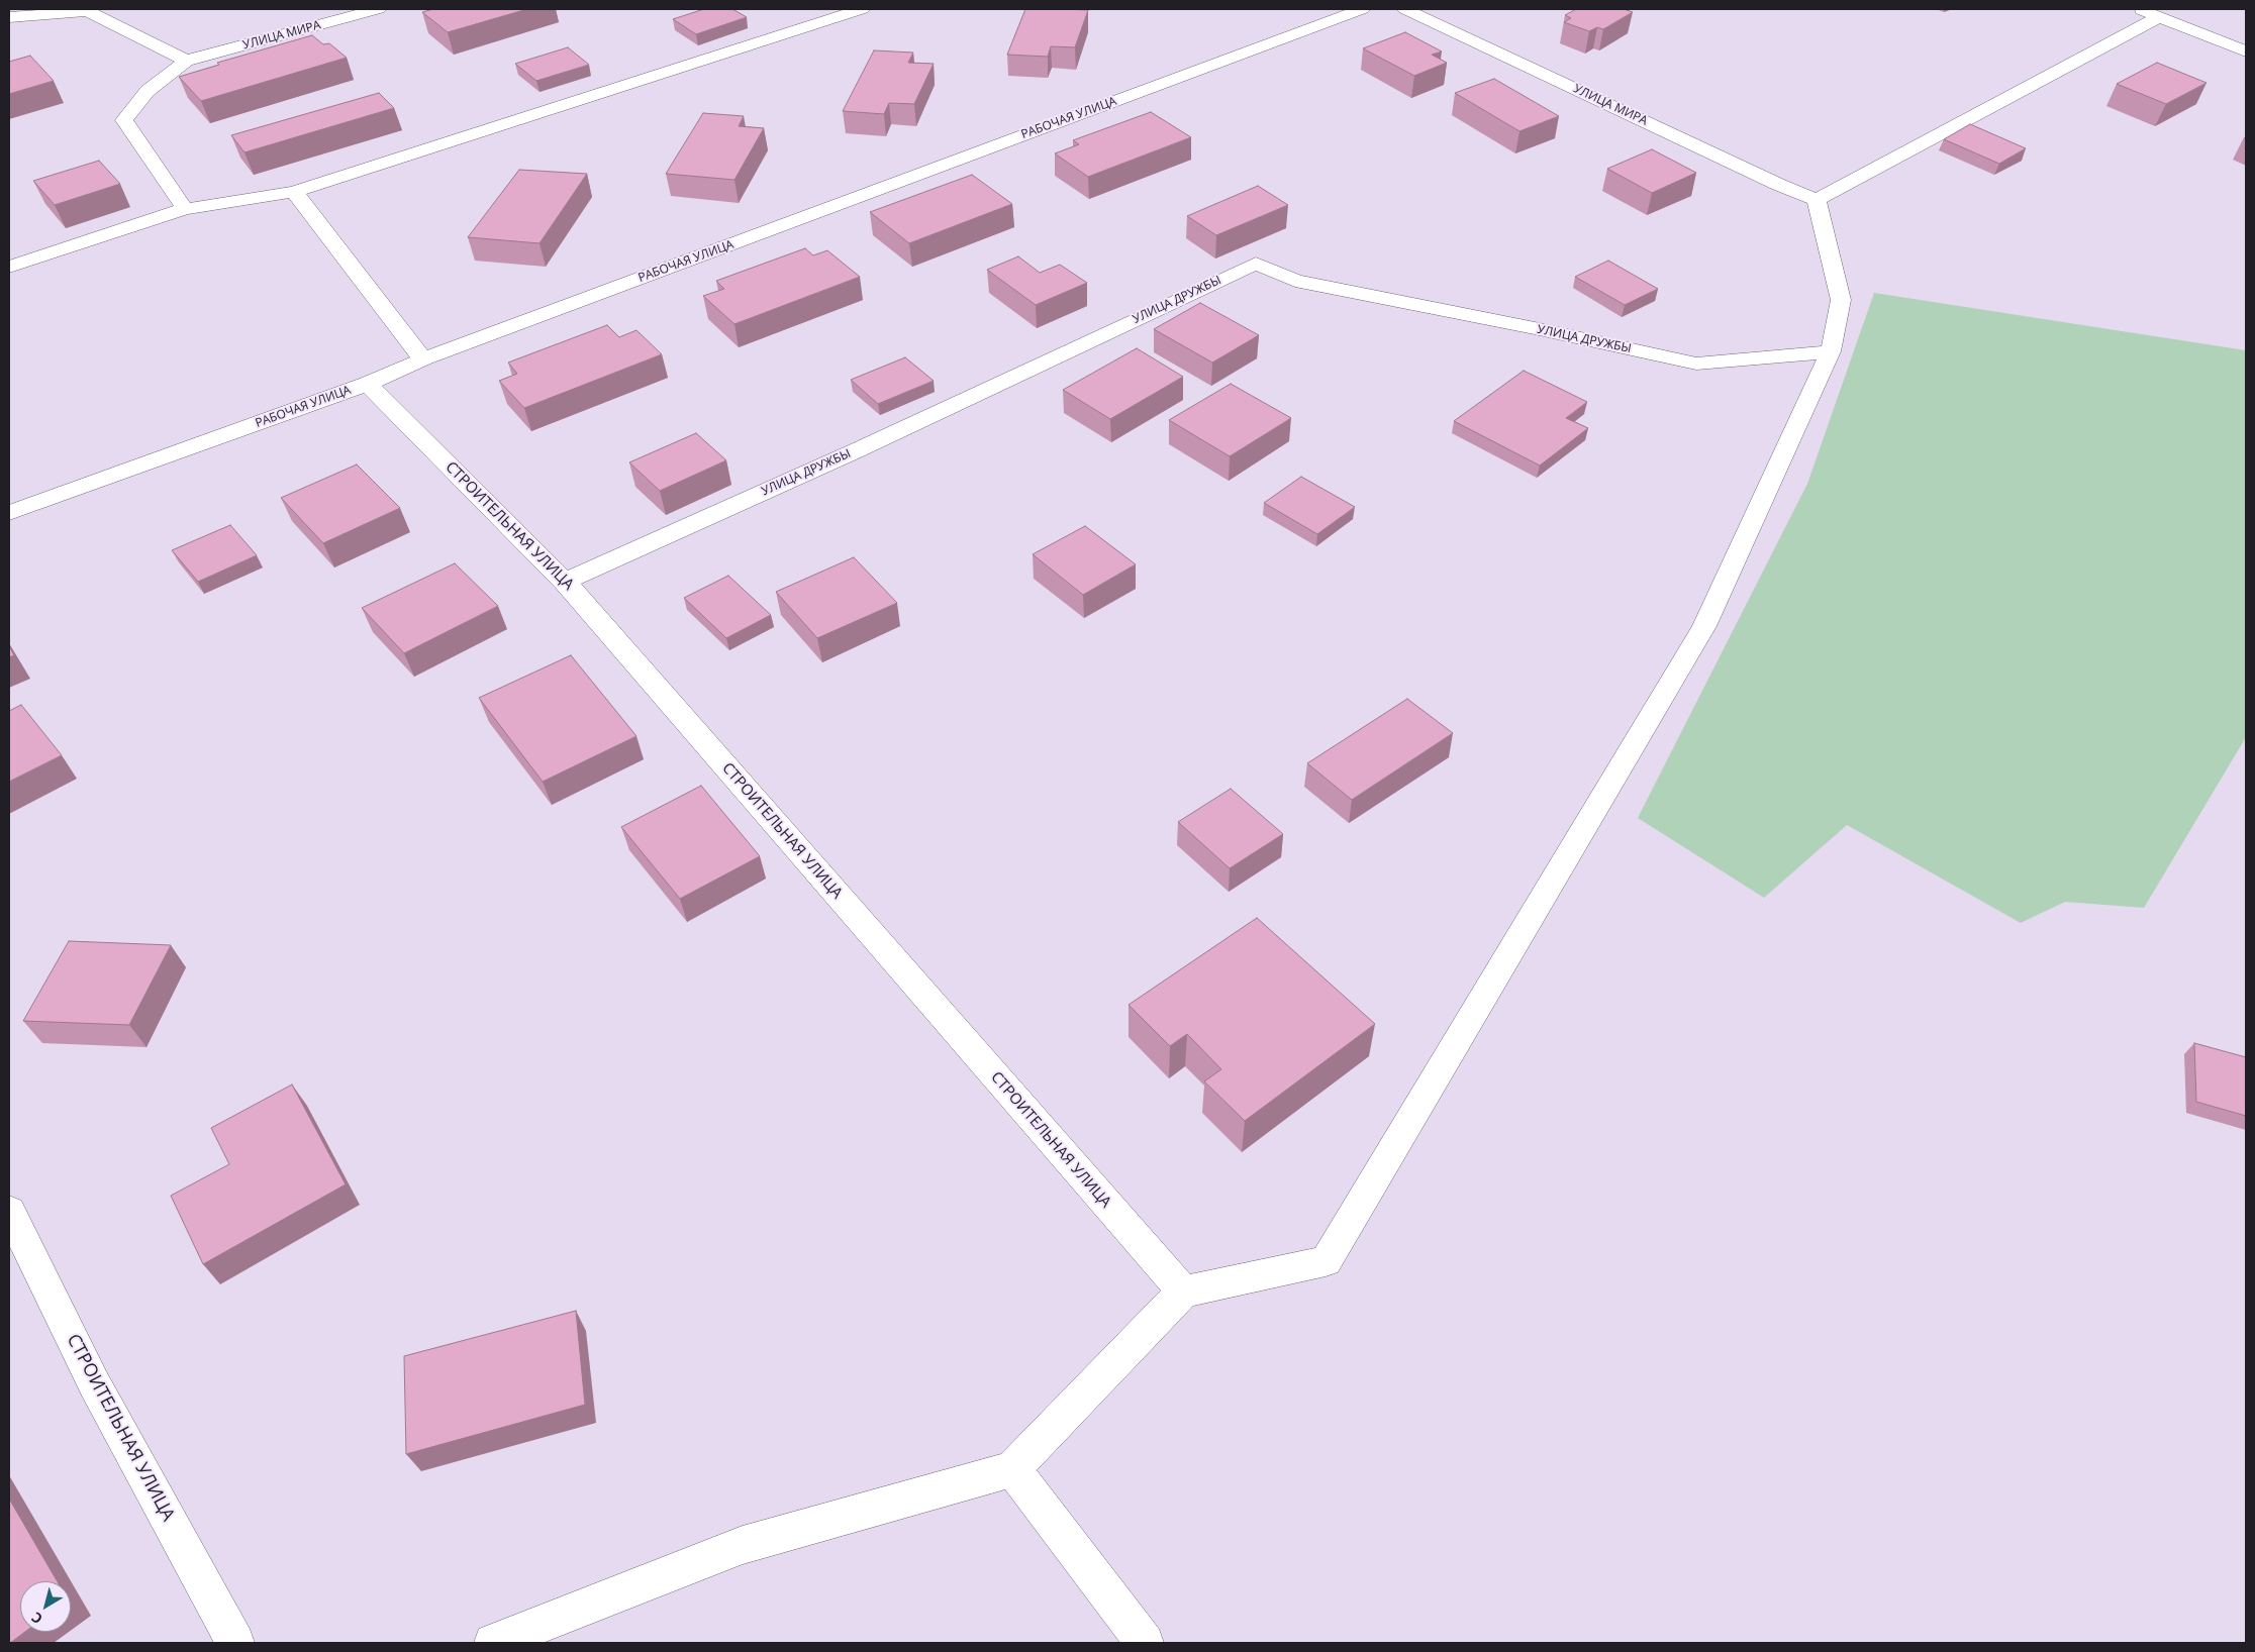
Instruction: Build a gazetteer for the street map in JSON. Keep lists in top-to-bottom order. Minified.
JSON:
{"streets":{"street":["УЛИЦА МИРА","РАБОЧАЯ УЛИЦА","УЛИЦА ДРУЖБЫ","СТРОИТЕЛЬНАЯ УЛИЦА"]},"crossings":[["РАБОЧАЯ УЛИЦА","СТРОИТЕЛЬНАЯ УЛИЦА"],["УЛИЦА ДРУЖБЫ","СТРОИТЕЛЬНАЯ УЛИЦА"]],"north":"bottom left"}
